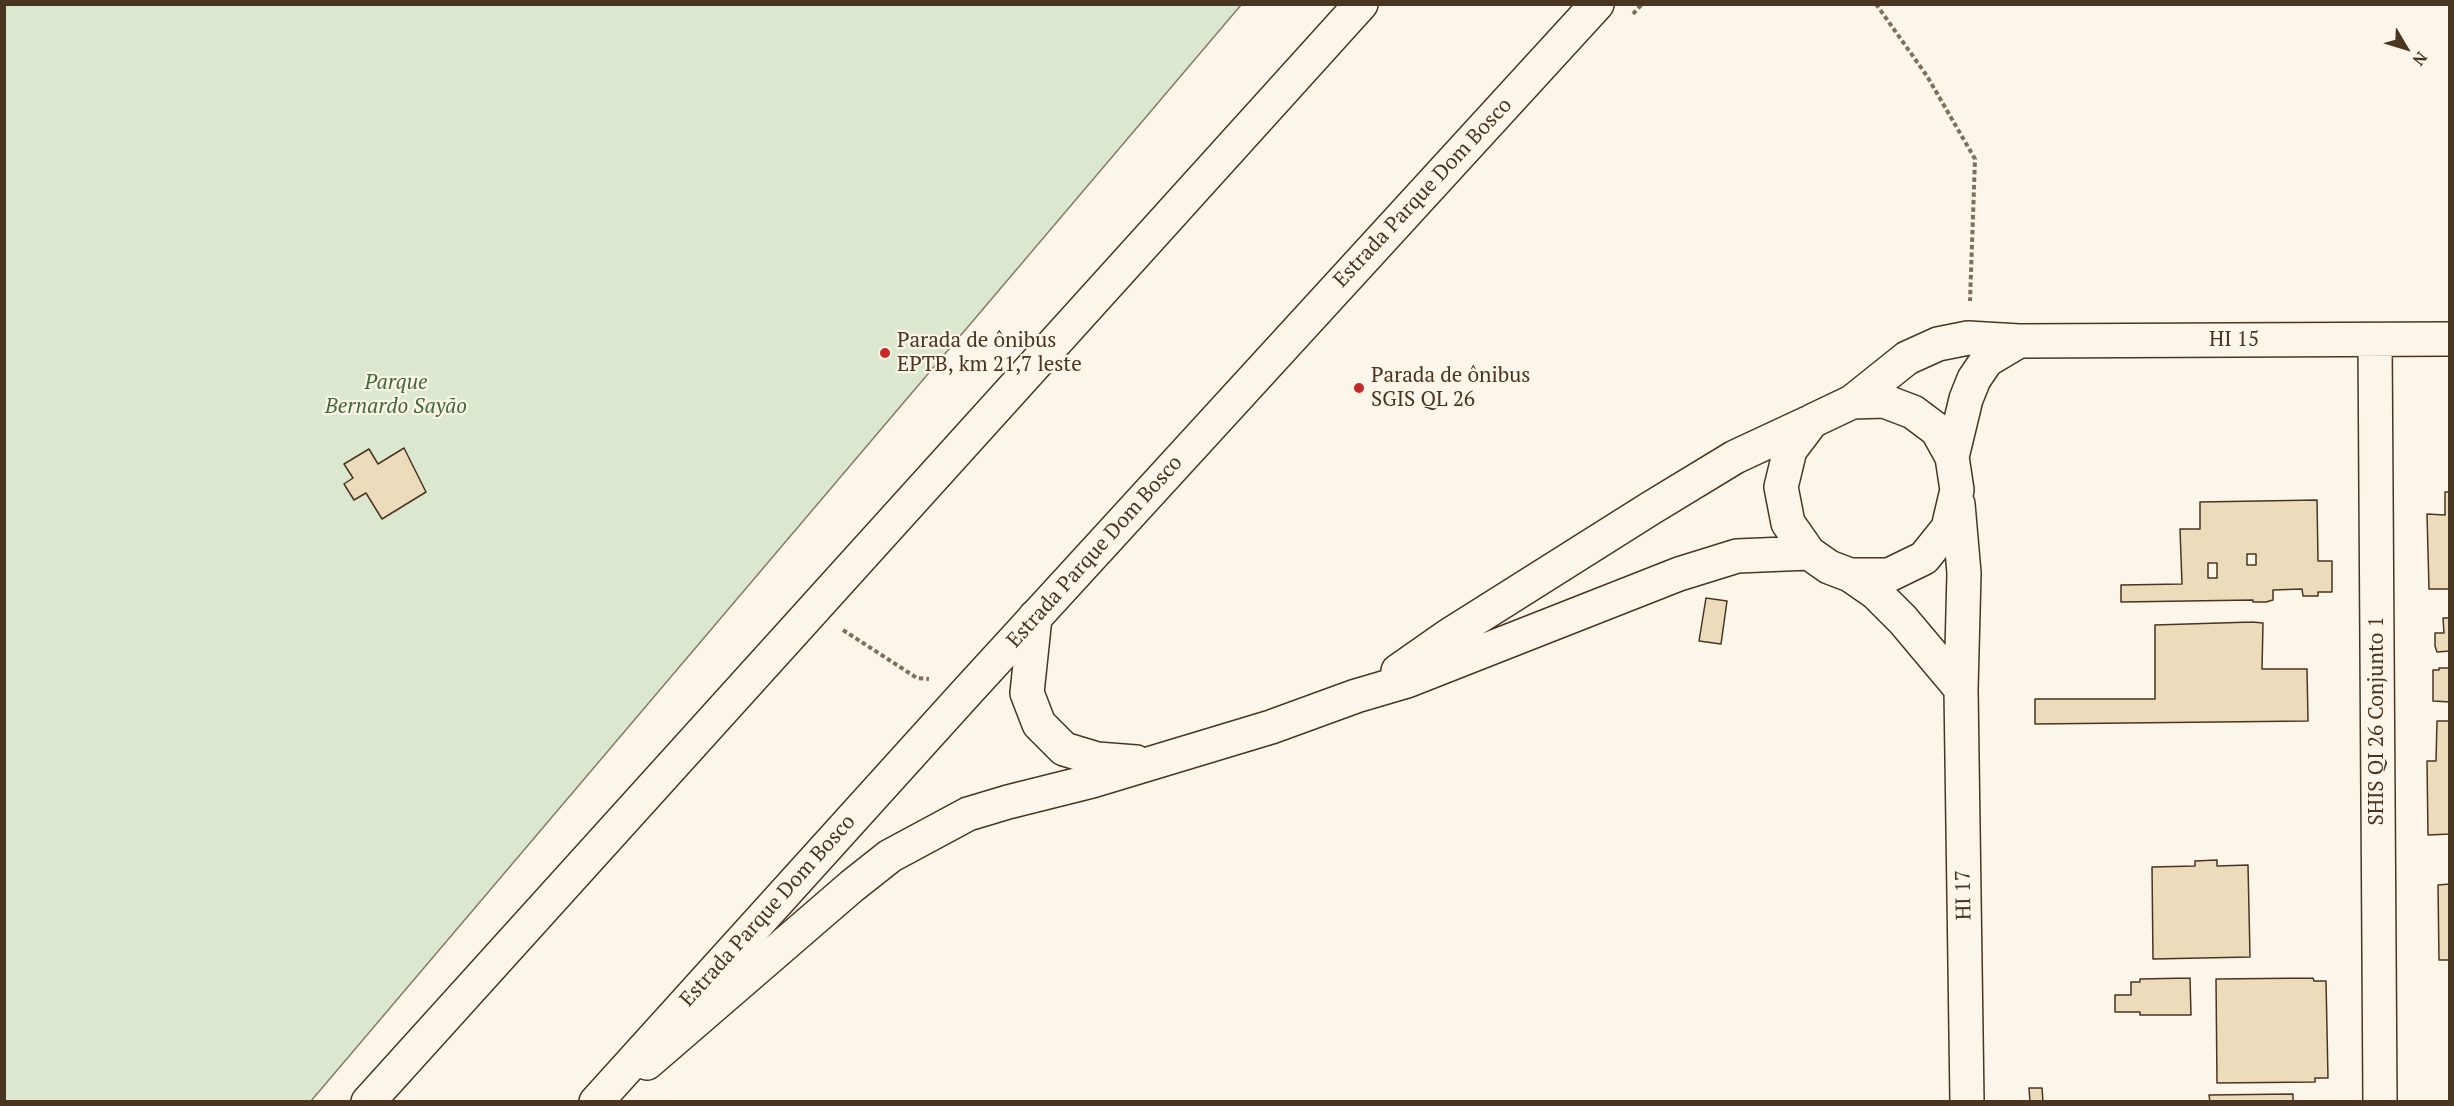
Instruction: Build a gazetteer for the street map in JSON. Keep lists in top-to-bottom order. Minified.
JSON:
{"streets":{"street":["Estrada Parque Dom Bosco","HI 15","SHIS QI 26 Conjunto 1","HI 17"]},"crossings":[["HI 15","SHIS QI 26 Conjunto 1"],["HI 15","HI 17"]],"parks":["Parque Bernardo Sayão"],"places":["Parada de ônibus EPTB, km 21,7 leste","Parada de ônibus SGIS QL 26"],"north":"bottom right"}
